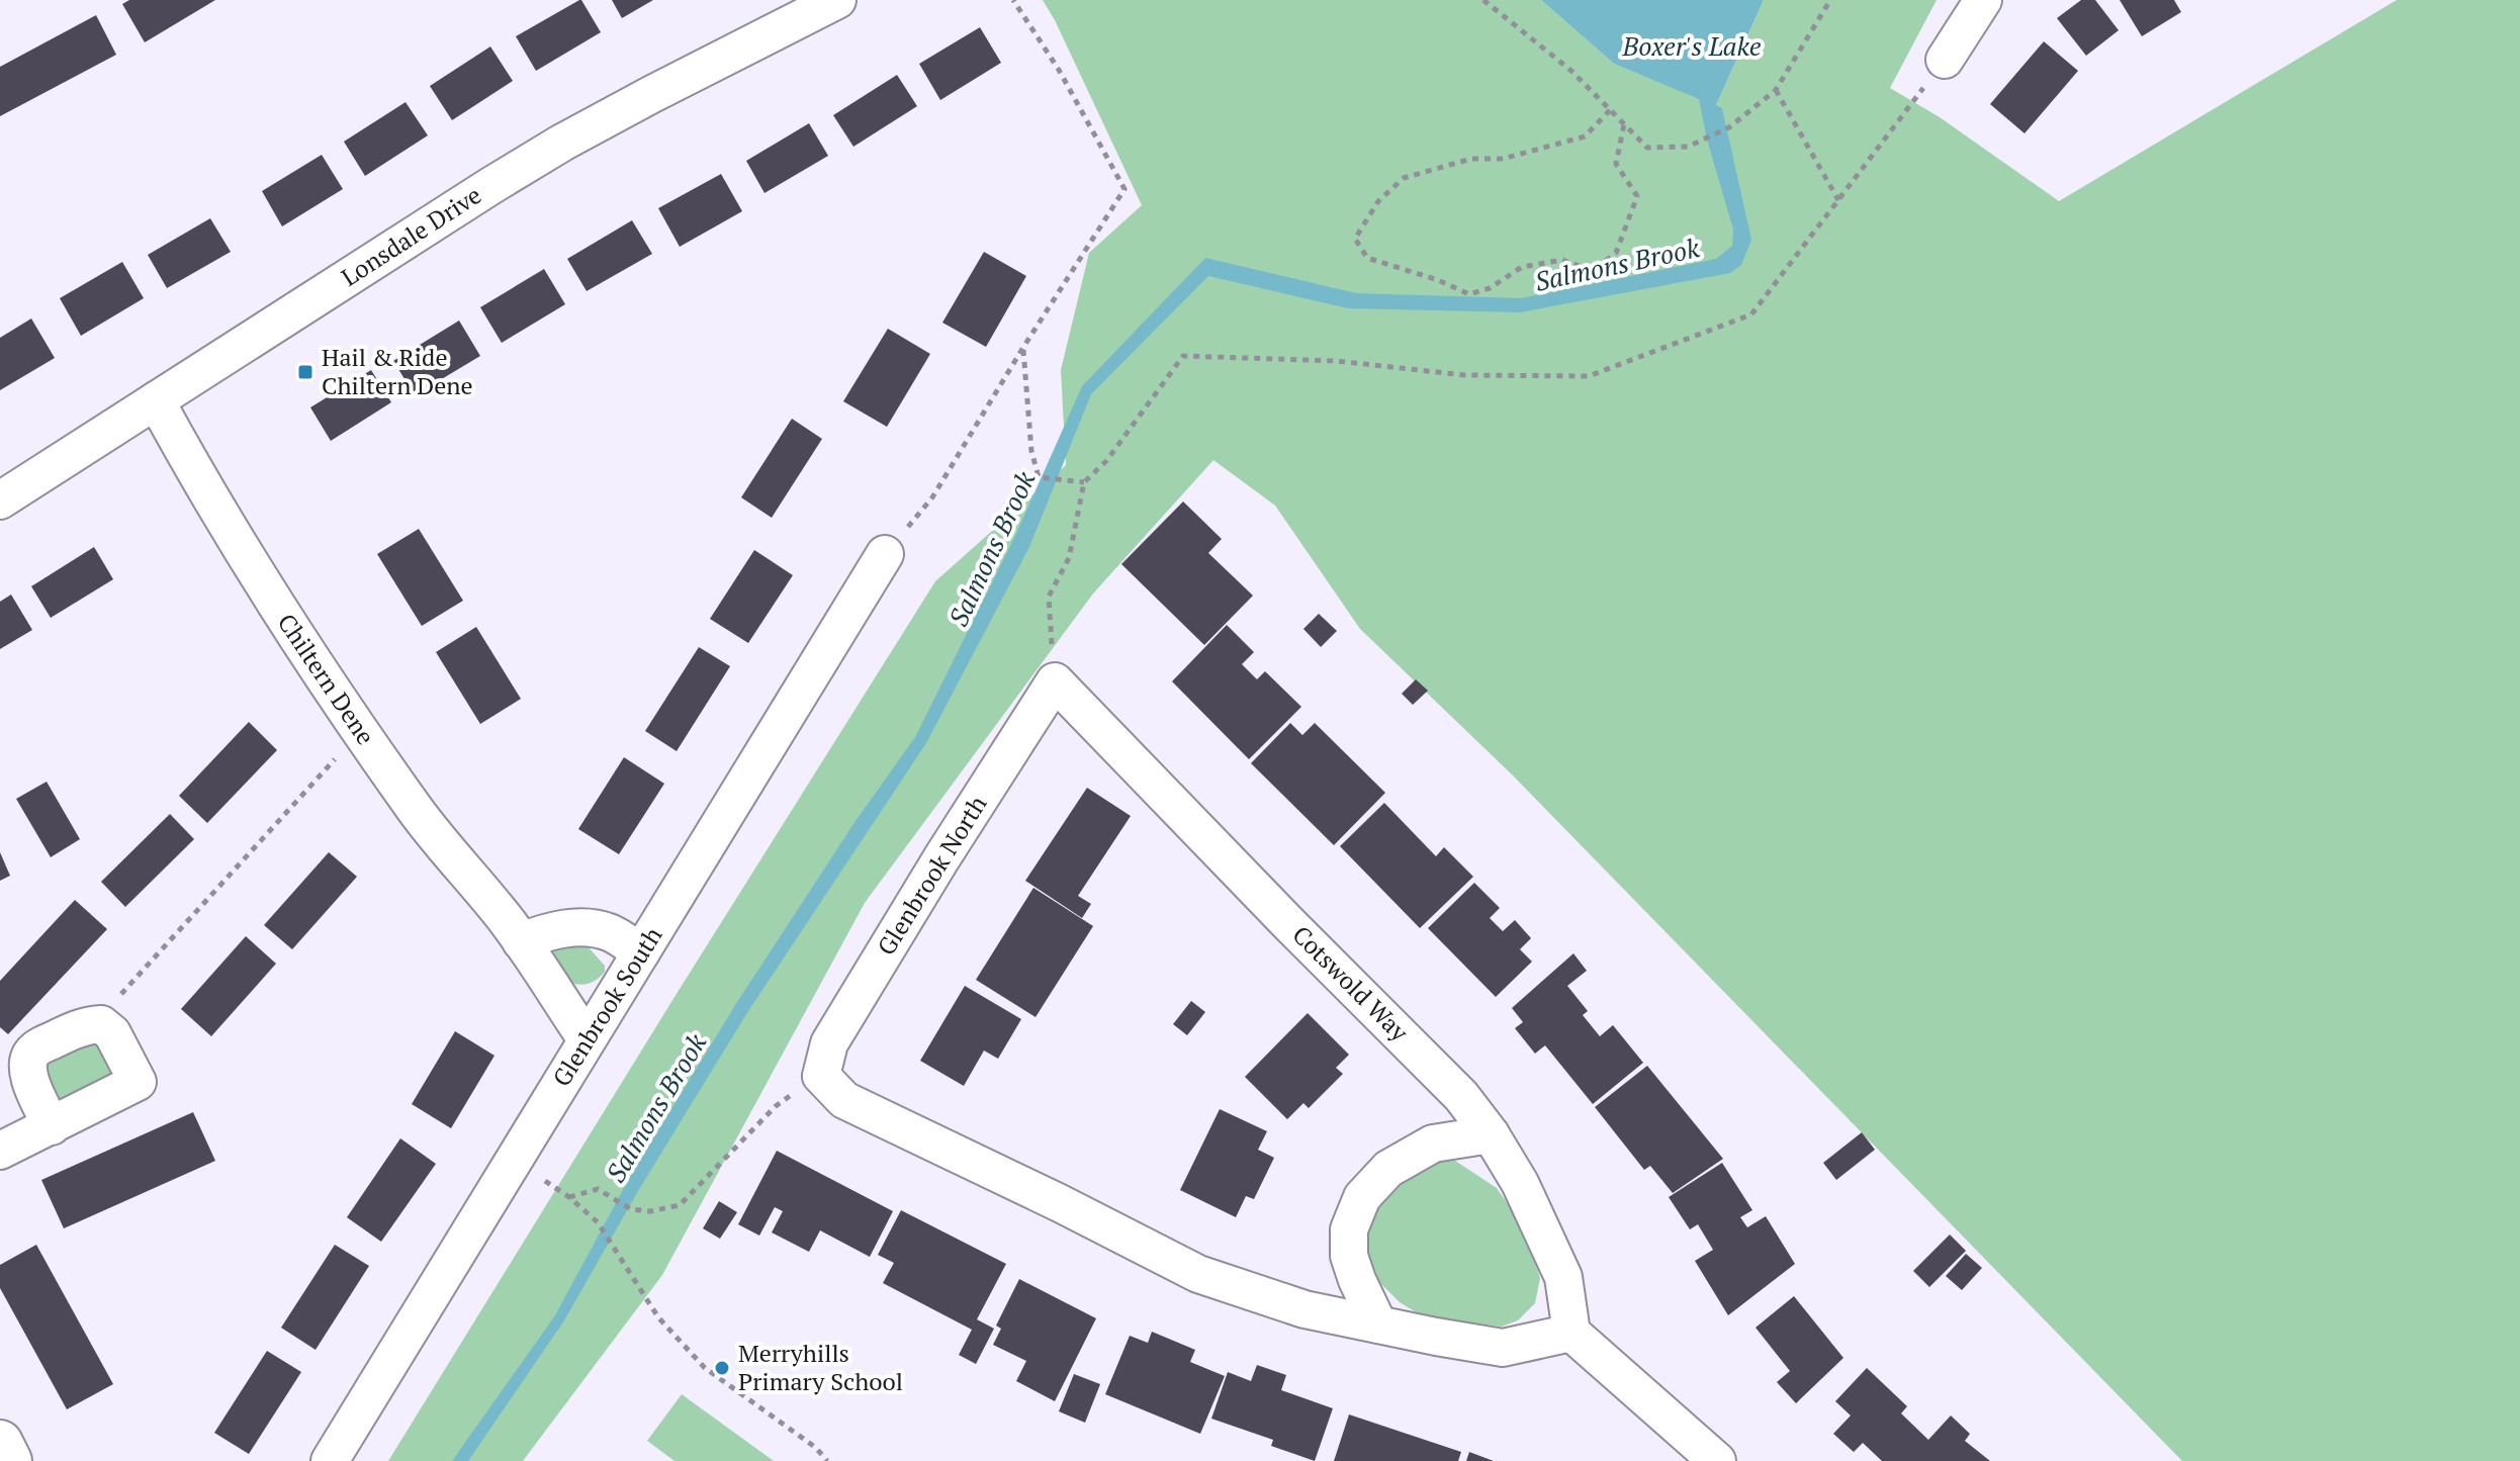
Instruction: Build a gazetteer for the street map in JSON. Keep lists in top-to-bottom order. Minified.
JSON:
{"streets":{"street":["Lonsdale Drive","Chiltern Dene","Glenbrook North","Cotswold Way","Glenbrook South"]},"crossings":[["Lonsdale Drive","Chiltern Dene"],["Chiltern Dene","Glenbrook South"],["Glenbrook North","Cotswold Way"]],"water":["Boxer's Lake","Salmons Brook"],"places":{"transit":["Hail & Ride Chiltern Dene"],"other":["Merryhills Primary School"]}}
